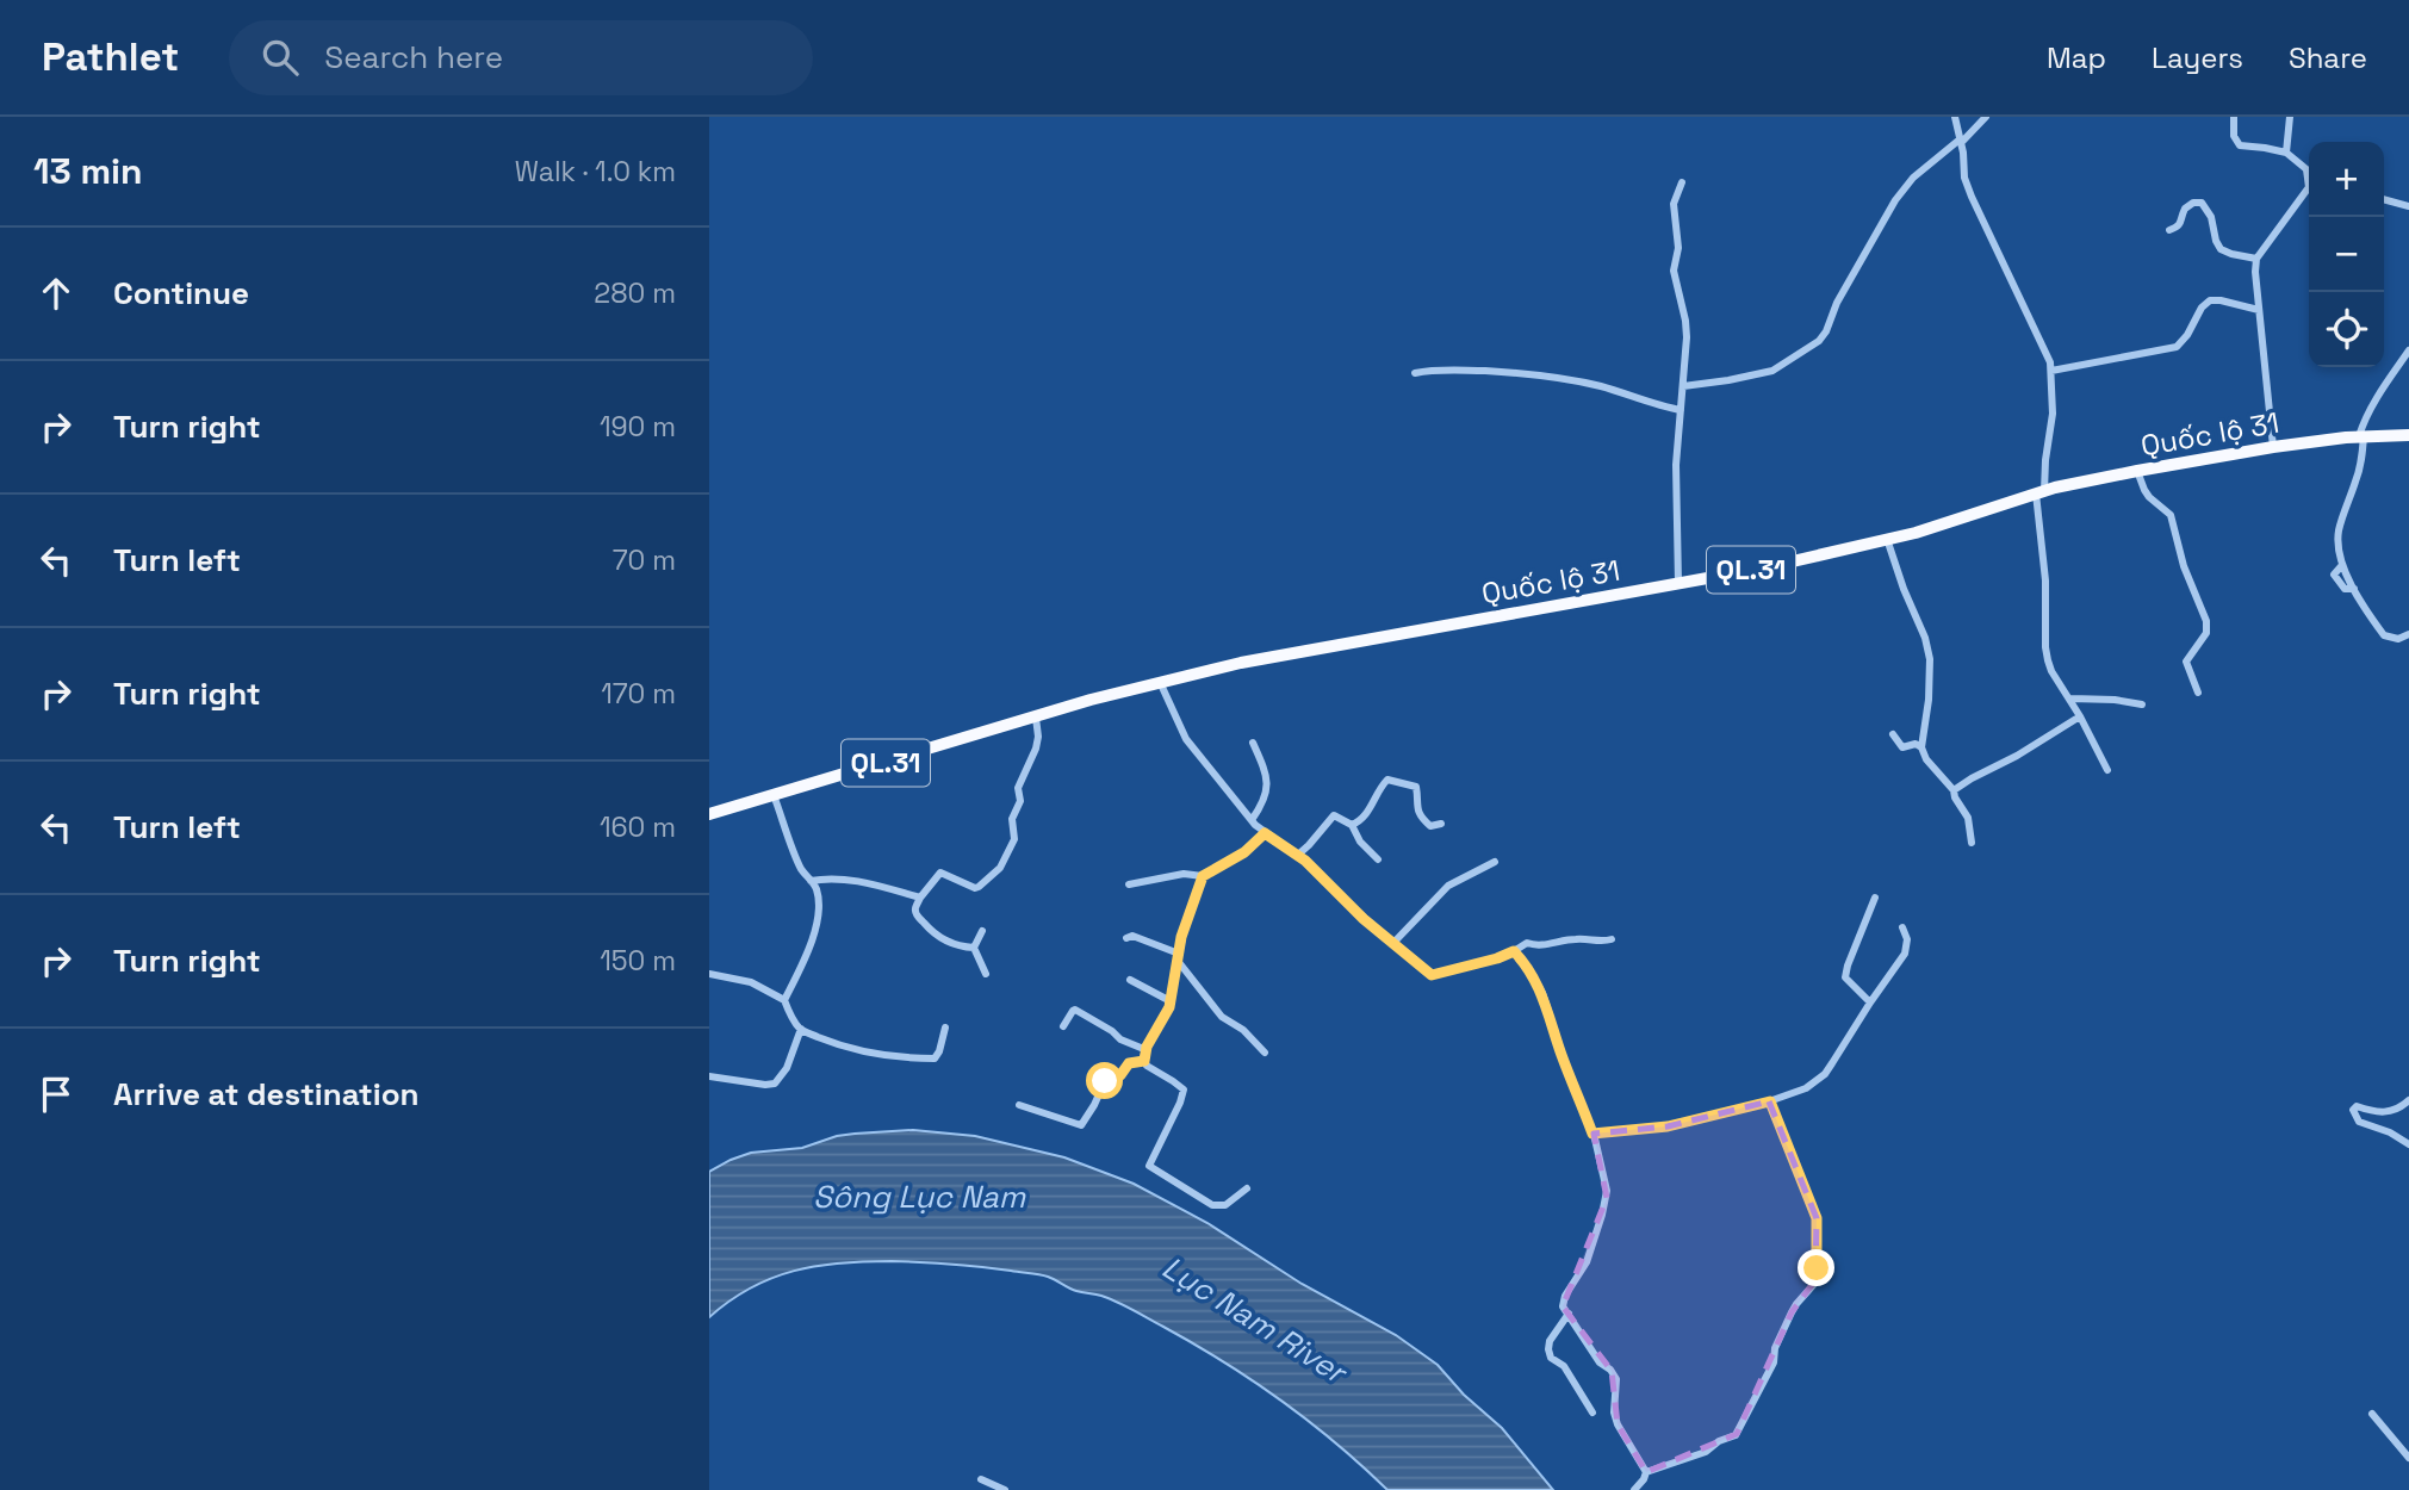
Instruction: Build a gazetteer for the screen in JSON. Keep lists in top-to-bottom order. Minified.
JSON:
{"streets":{"highway":["Quốc lộ 31","QL.31"]},"water":["Sông Lục Nam","Lục Nam River"],"page":{"header":"Pathlet","search":"Search here","nav":["Map","Layers","Share"],"heading":["13 min","Walk · 1.0 km"],"map_buttons":["+","−"],"list":[["Continue","280 m"],["Turn right","190 m"],["Turn left","70 m"],["Turn right","170 m"],["Turn left","160 m"],["Turn right","150 m"],"Arrive at destination"]}}
